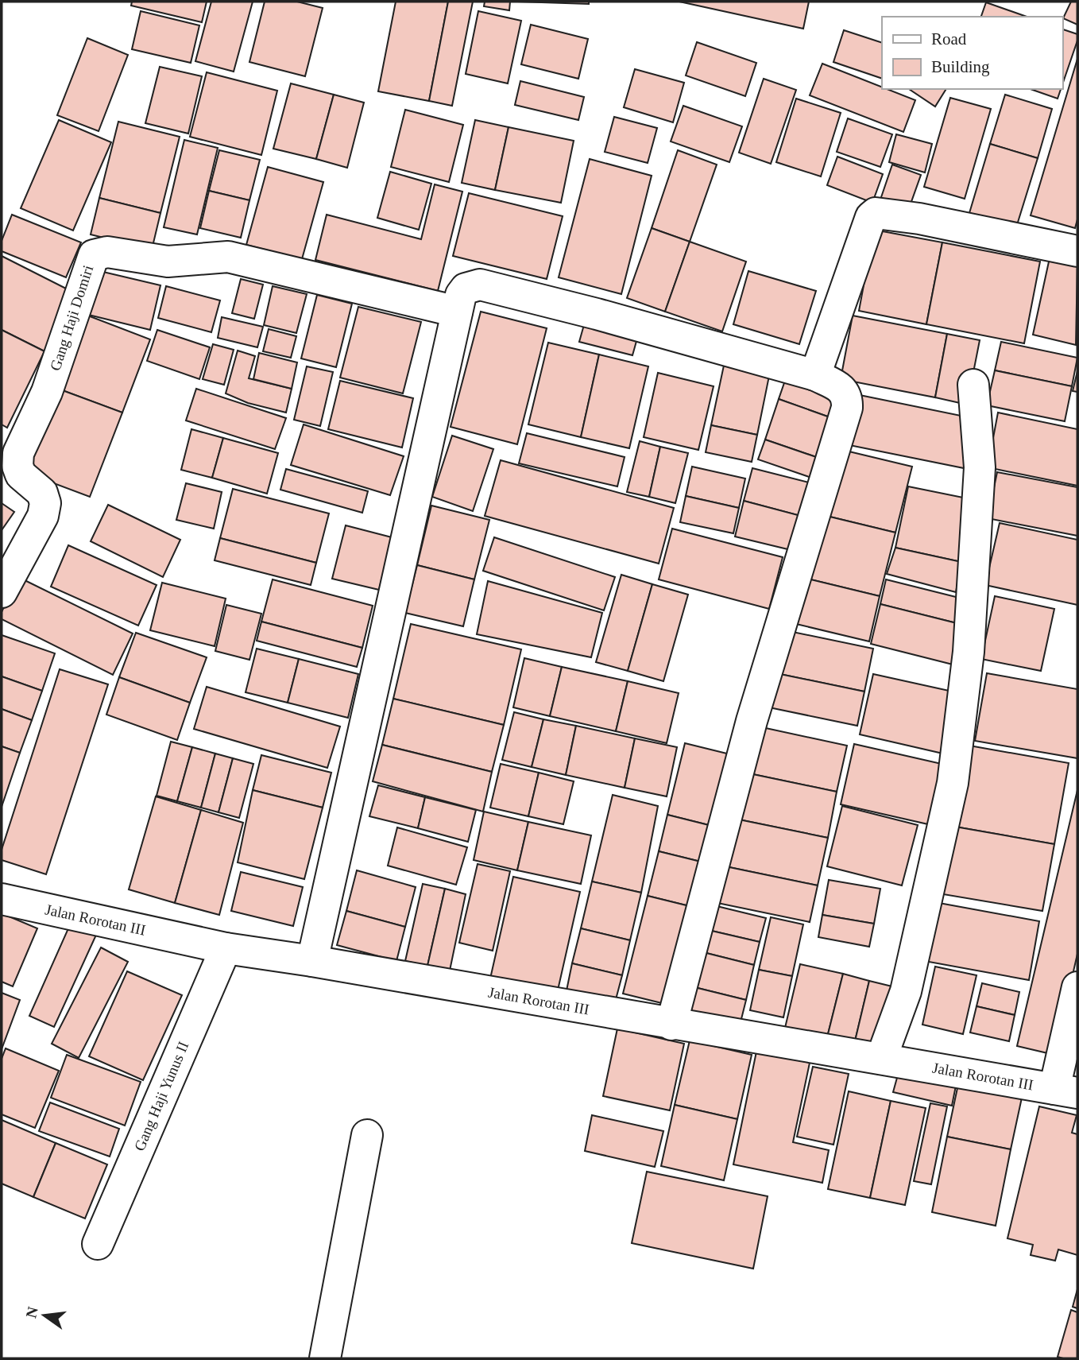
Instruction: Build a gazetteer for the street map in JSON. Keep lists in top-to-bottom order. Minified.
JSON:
{"streets":{"street":["Gang Haji Domiri","Jalan Rorotan III","Gang Haji Yunus II"]},"crossings":[["Jalan Rorotan III","Gang Haji Yunus II"]],"legend":["Road","Building"],"north":"left"}
